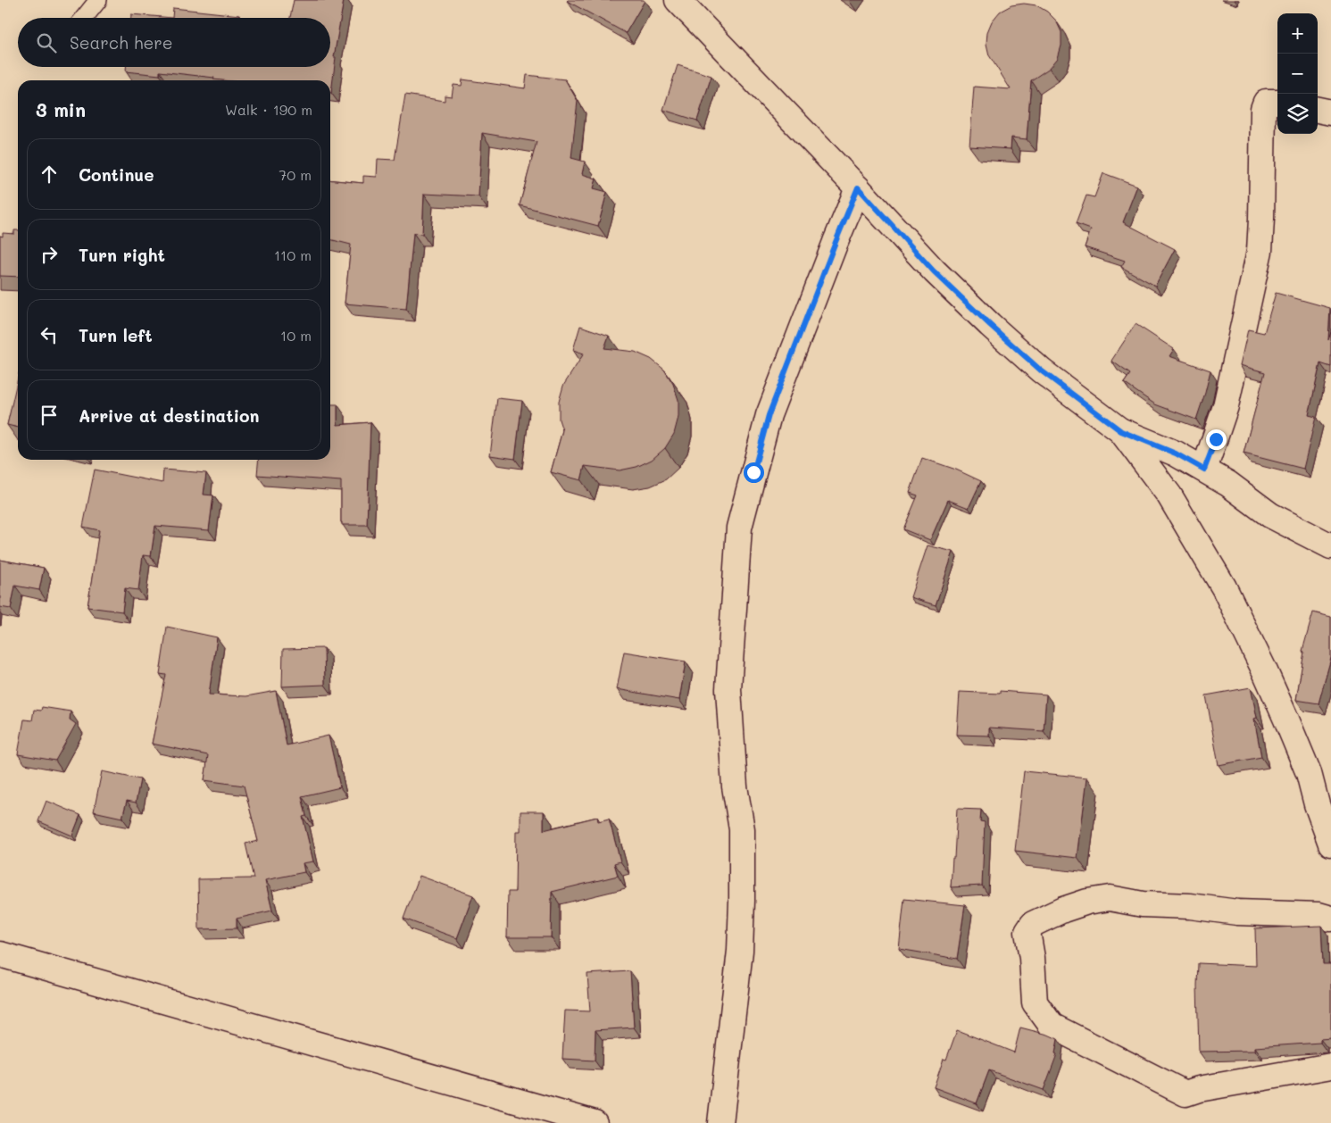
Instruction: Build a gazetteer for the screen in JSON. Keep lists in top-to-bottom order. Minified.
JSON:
{"page":{"map_buttons":["+","−"],"search":"Search here","heading":["3 min","Walk · 190 m"],"list":[["Continue","70 m"],["Turn right","110 m"],["Turn left","10 m"],"Arrive at destination"]}}
